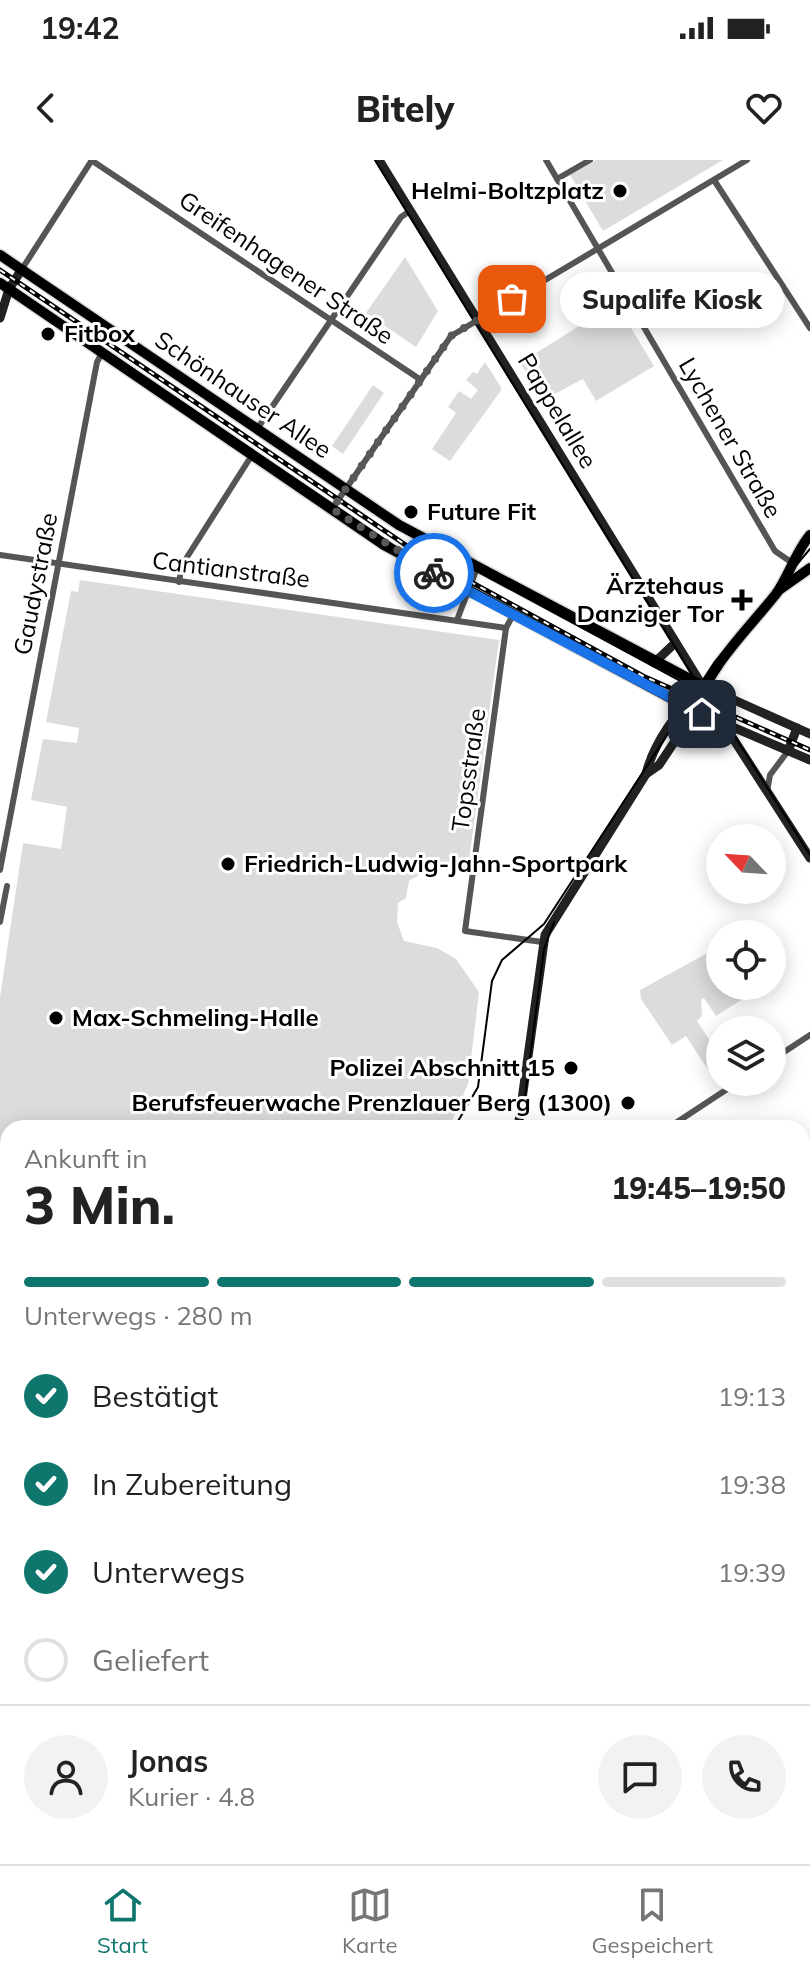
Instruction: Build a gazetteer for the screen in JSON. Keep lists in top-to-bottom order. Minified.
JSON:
{"streets":{"main road":["Schönhauser Allee"],"street":["Greifenhagener Straße","Pappelallee","Lychener Straße","Cantianstraße","Gaudystraße","Topsstraße"]},"crossings":[["Schönhauser Allee","Pappelallee"],["Schönhauser Allee","Gaudystraße"],["Schönhauser Allee","Topsstraße"],["Cantianstraße","Gaudystraße"],["Cantianstraße","Topsstraße"]],"places":{"other":["Helmi-Boltzplatz","Supalife Kiosk","Fitbox","Future Fit","Friedrich-Ludwig-Jahn-Sportpark","Max-Schmeling-Halle","Polizei Abschnitt 15","Berufsfeuerwache Prenzlauer Berg (1300)"],"health":["Ärztehaus Danziger Tor"]},"north":"top left","page":{"status":"19:42","header":"Bitely","bubble":"Supalife Kiosk","heading":["3 Min.","Ankunft in","19:45–19:50"],"panel":["Jonas","Kurier · 4.8"],"bar":"Unterwegs · 280 m","list":[["Bestätigt","19:13"],["In Zubereitung","19:38"],["Unterwegs","19:39"],"Geliefert"],"tabs":["Start","Karte","Gespeichert"]}}
